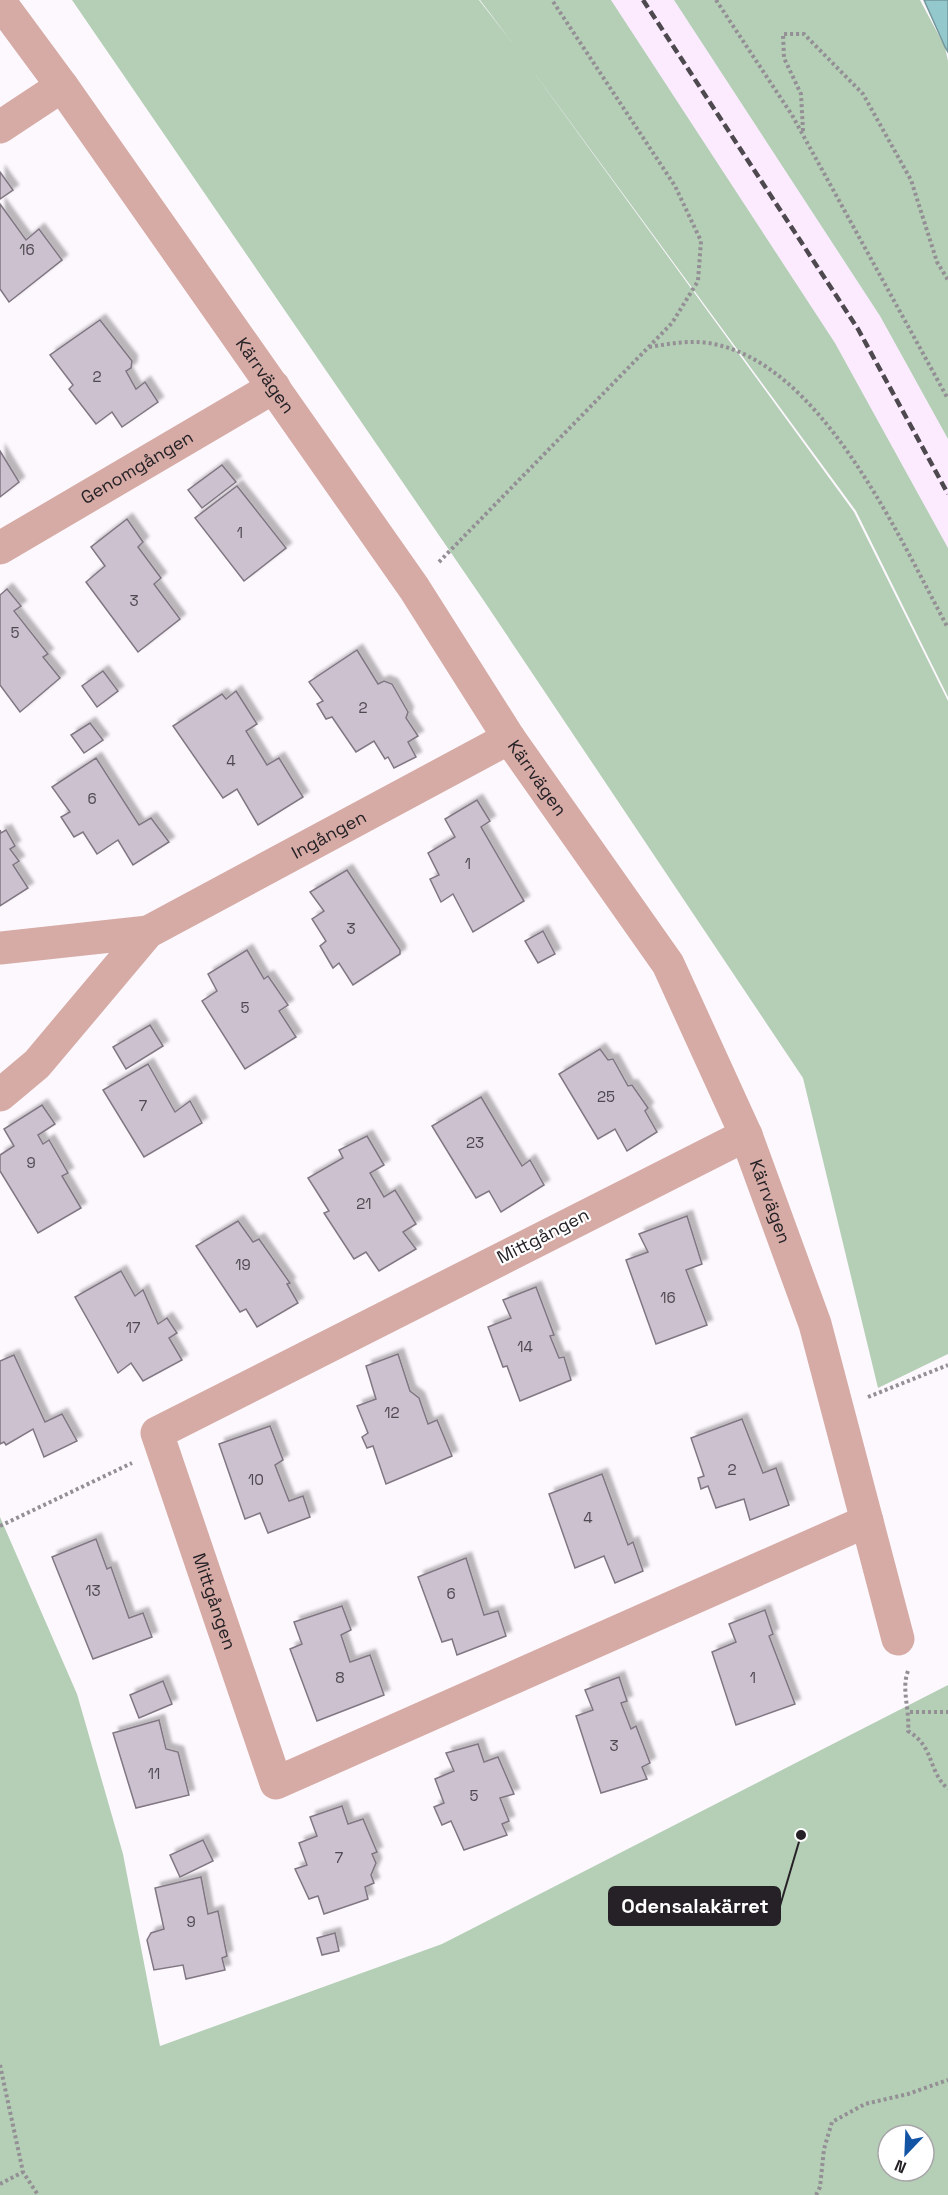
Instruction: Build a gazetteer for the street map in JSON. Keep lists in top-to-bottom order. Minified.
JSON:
{"streets":{"street":["Kärrvägen","Genomgången","Ingången","Mittgången"]},"crossings":[["Kärrvägen","Genomgången"],["Kärrvägen","Ingången"],["Kärrvägen","Mittgången"]],"places":["Odensalakärret"],"house_numbers":["16","2","1","3","5","2","4","6","1","3","5","25","7","23","9","21","19","16","17","14","12","2","10","4","13","6","8","1","3","11","5","7","9"],"north":"bottom left"}
